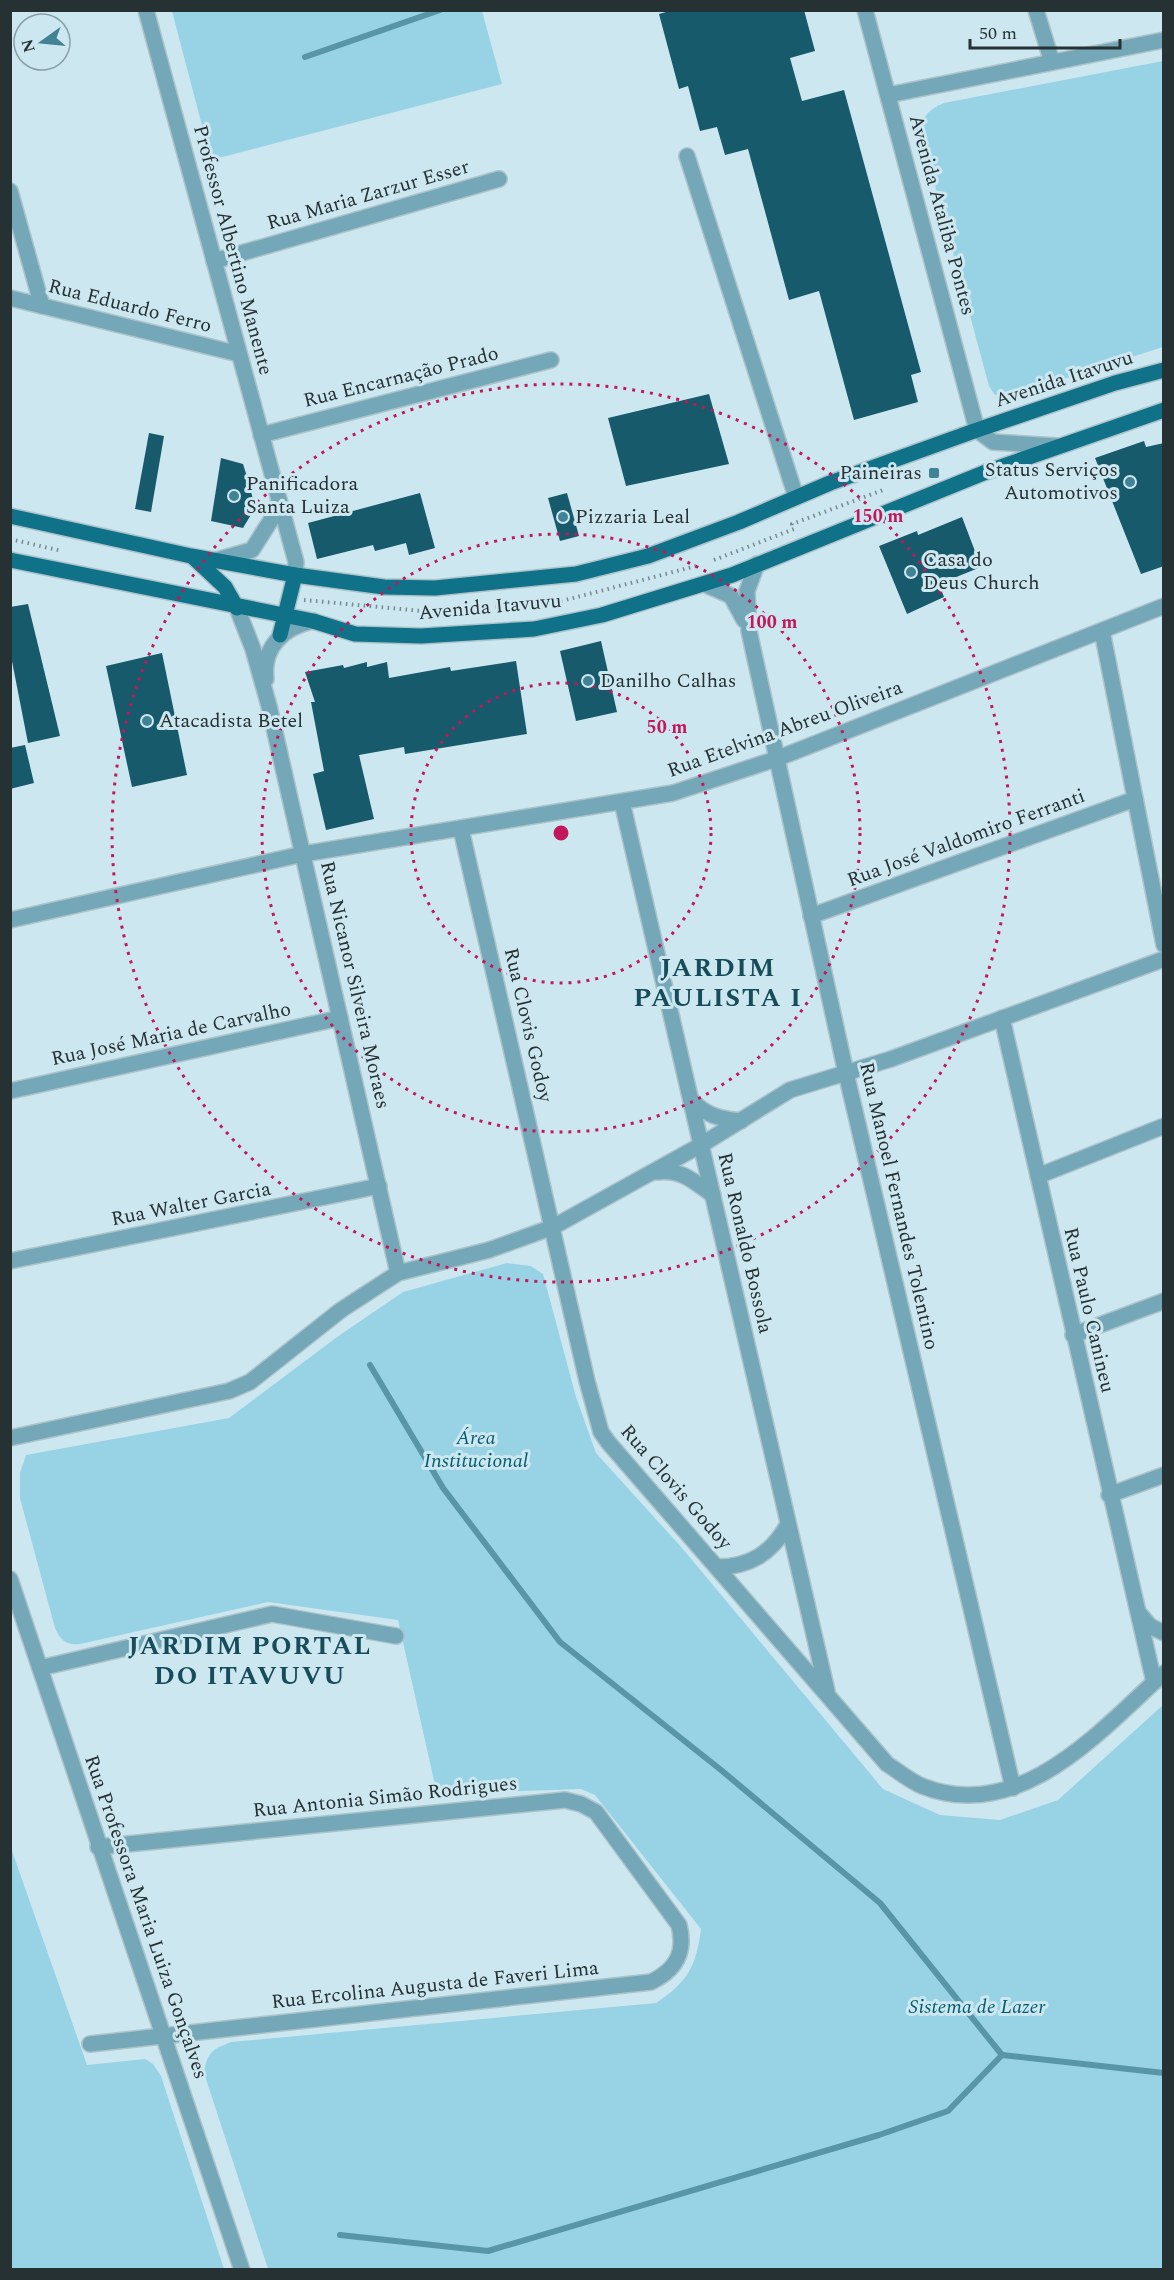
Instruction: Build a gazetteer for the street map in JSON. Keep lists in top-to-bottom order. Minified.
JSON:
{"streets":{"main road":["Avenida Itavuvu"],"street":["Rua Maria Zarzur Esser","Avenida Ataliba Pontes","Professor Albertino Manente","Rua Eduardo Ferro","Rua Encarnação Prado","Rua Etelvina Abreu Oliveira","Rua José Valdomiro Ferranti","Rua Nicanor Silveira Moraes","Rua Clovis Godoy","Rua José Maria de Carvalho","Rua Walter Garcia","Rua Manoel Fernandes Tolentino","Rua Ronaldo Bossola","Rua Paulo Canineu","Rua Antonia Simão Rodrigues","Rua Professora Maria Luiza Gonçalves","Rua Ercolina Augusta de Faveri Lima"]},"crossings":[["Rua Maria Zarzur Esser","Professor Albertino Manente"],["Avenida Ataliba Pontes","Avenida Itavuvu"],["Professor Albertino Manente","Rua Eduardo Ferro"],["Professor Albertino Manente","Rua Encarnação Prado"],["Professor Albertino Manente","Avenida Itavuvu"],["Avenida Itavuvu","Rua Nicanor Silveira Moraes"],["Avenida Itavuvu","Rua Manoel Fernandes Tolentino"],["Rua Etelvina Abreu Oliveira","Rua Nicanor Silveira Moraes"],["Rua Etelvina Abreu Oliveira","Rua Clovis Godoy"],["Rua Etelvina Abreu Oliveira","Rua Manoel Fernandes Tolentino"],["Rua Etelvina Abreu Oliveira","Rua Ronaldo Bossola"],["Rua José Valdomiro Ferranti","Rua Manoel Fernandes Tolentino"],["Rua Nicanor Silveira Moraes","Rua José Maria de Carvalho"],["Rua Nicanor Silveira Moraes","Rua Walter Garcia"],["Rua Clovis Godoy","Rua Manoel Fernandes Tolentino"],["Rua Clovis Godoy","Rua Ronaldo Bossola"],["Rua Clovis Godoy","Rua Paulo Canineu"],["Rua Antonia Simão Rodrigues","Rua Professora Maria Luiza Gonçalves"],["Rua Antonia Simão Rodrigues","Rua Ercolina Augusta de Faveri Lima"],["Rua Professora Maria Luiza Gonçalves","Rua Ercolina Augusta de Faveri Lima"]],"districts":["JARDIM PAULISTA I","JARDIM PORTAL DO ITAVUVU"],"parks":["Área Institucional","Sistema de Lazer"],"places":{"transit":["Paineiras"],"other":["Status Serviços Automotivos","Panificadora Santa Luiza","Pizzaria Leal","Casa do Deus Church","Danilho Calhas","Atacadista Betel"]},"scale_bar":"50 m","north":"left","rings":["150 m","100 m","50 m"]}
